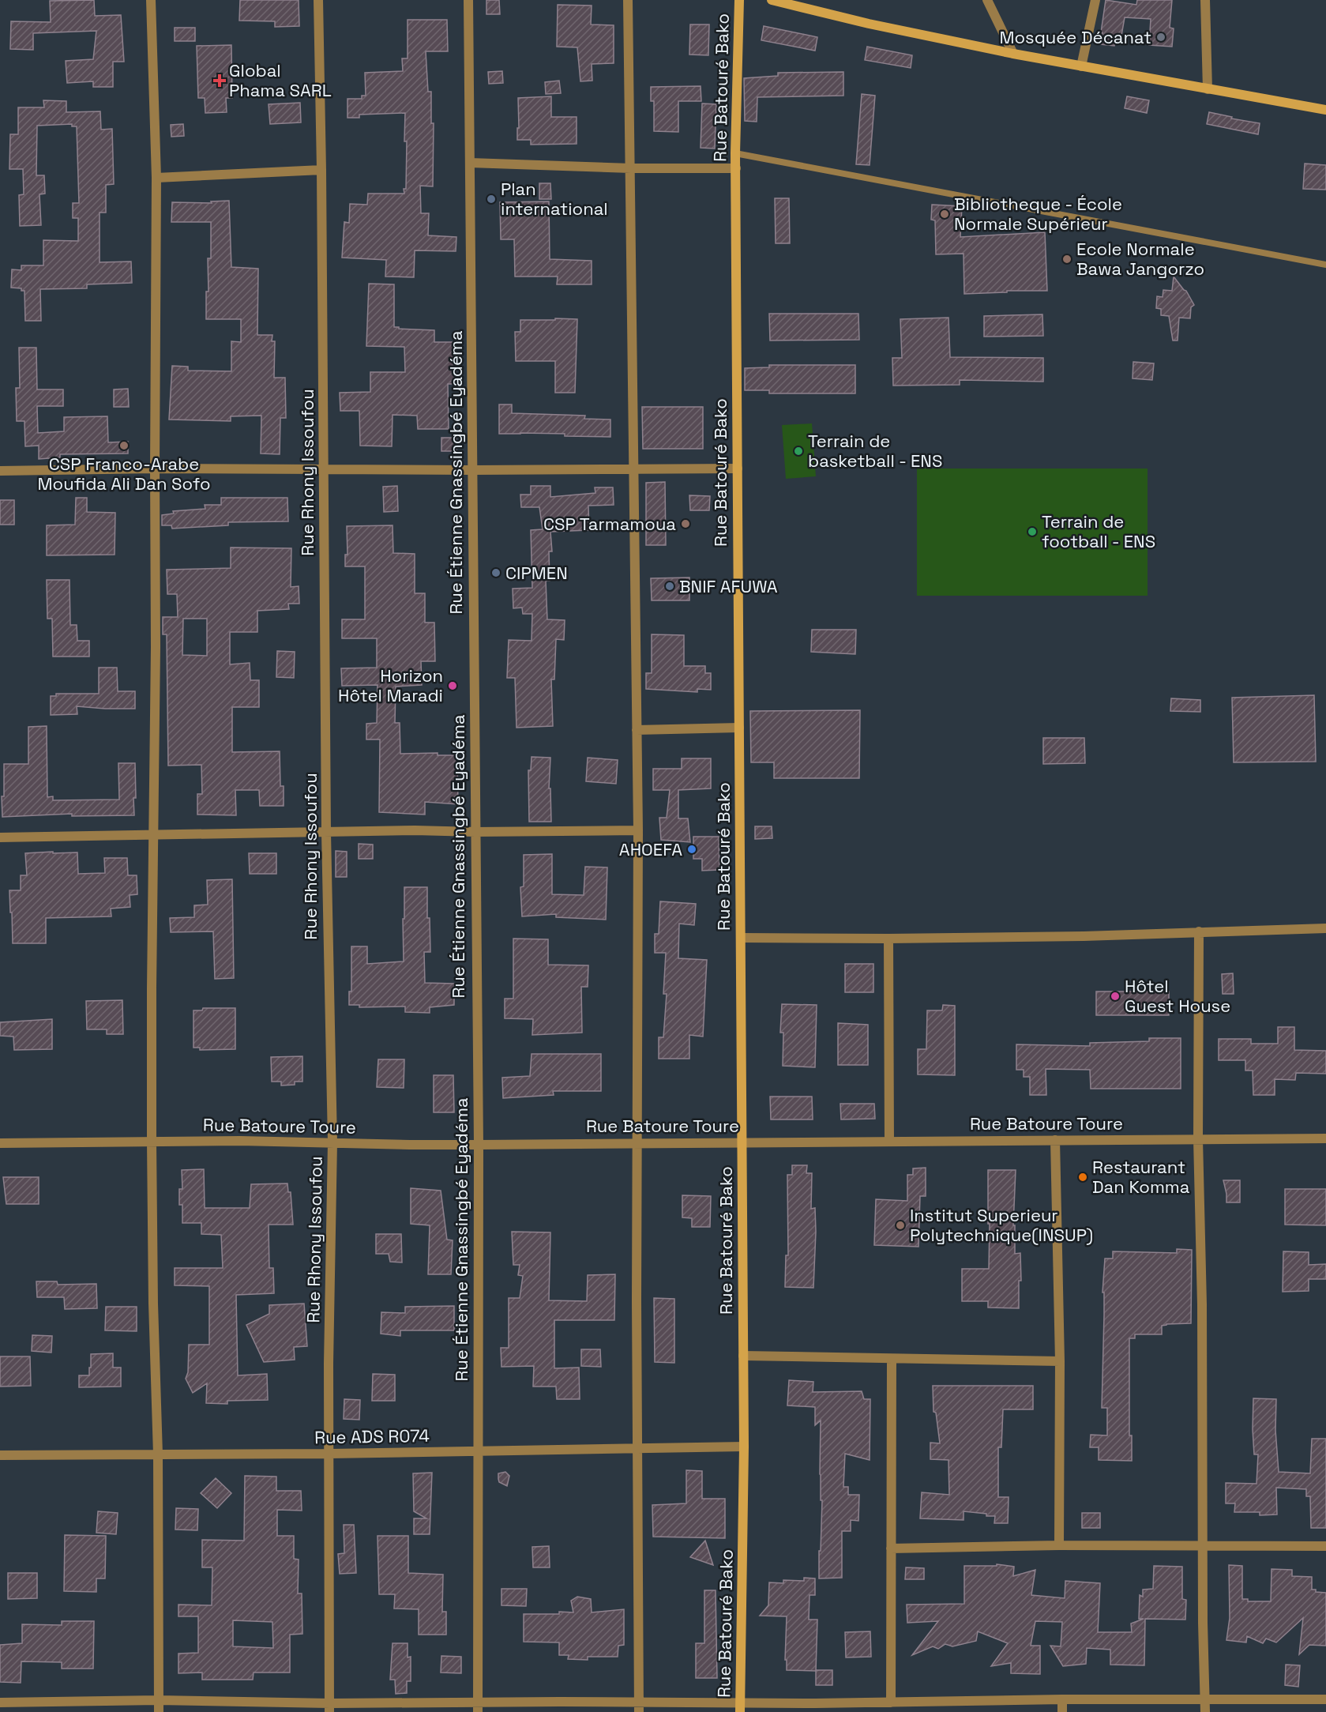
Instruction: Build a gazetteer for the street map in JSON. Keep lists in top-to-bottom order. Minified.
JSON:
{"streets":{"main road":["Rue Batouré Bako"],"street":["Rue Rhony Issoufou","Rue Étienne Gnassingbé Eyadéma","Rue Batoure Toure","Rue ADS R074"]},"crossings":[["Rue Batouré Bako","Rue Batoure Toure"],["Rue Batouré Bako","Rue ADS R074"],["Rue Rhony Issoufou","Rue Batoure Toure"],["Rue Rhony Issoufou","Rue ADS R074"],["Rue Étienne Gnassingbé Eyadéma","Rue Batoure Toure"],["Rue Étienne Gnassingbé Eyadéma","Rue ADS R074"]],"places":{"other":["Mosquée Décanat","Plan international","Bibliotheque - École Normale Supérieur","Ecole Normale Bawa Jangorzo","CSP Franco-Arabe Moufida Ali Dan Sofo","Terrain de basketball - ENS","CSP Tarmamoua","Terrain de football - ENS","CIPMEN","BNIF AFUWA","Horizon Hôtel Maradi","AHOEFA","Hôtel Guest House","Restaurant Dan Komma","Institut Superieur Polytechnique(INSUP)"],"health":["Global Phama SARL"]}}
